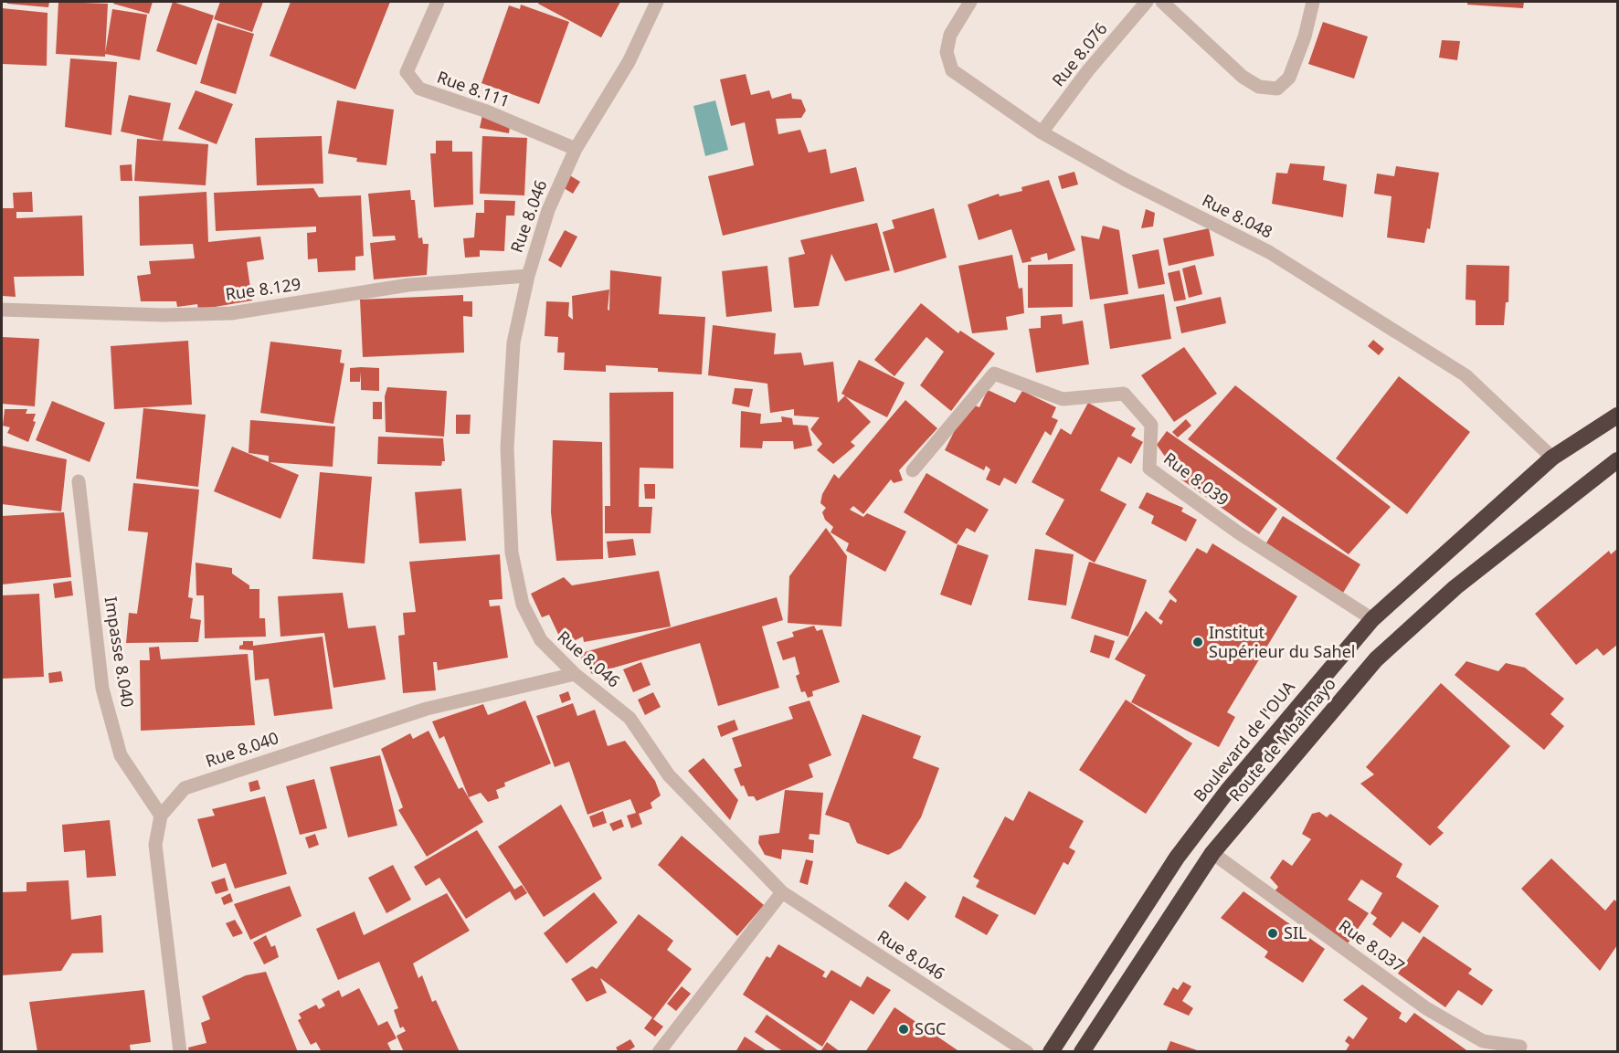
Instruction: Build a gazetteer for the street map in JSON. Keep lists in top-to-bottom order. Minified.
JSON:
{"streets":{"highway":["Route de Mbalmayo","Boulevard de l'OUA"],"street":["Rue 8.076","Rue 8.111","Rue 8.046","Rue 8.048","Rue 8.129","Rue 8.039","Impasse 8.040","Rue 8.040","Rue 8.037"]},"crossings":[["Rue 8.076","Rue 8.048"],["Rue 8.111","Rue 8.046"],["Rue 8.046","Rue 8.129"],["Rue 8.046","Rue 8.040"],["Rue 8.048","Boulevard de l'OUA"],["Rue 8.039","Boulevard de l'OUA"],["Impasse 8.040","Rue 8.040"],["Route de Mbalmayo","Rue 8.037"]],"places":["Institut Supérieur du Sahel","SIL","SGC"]}
